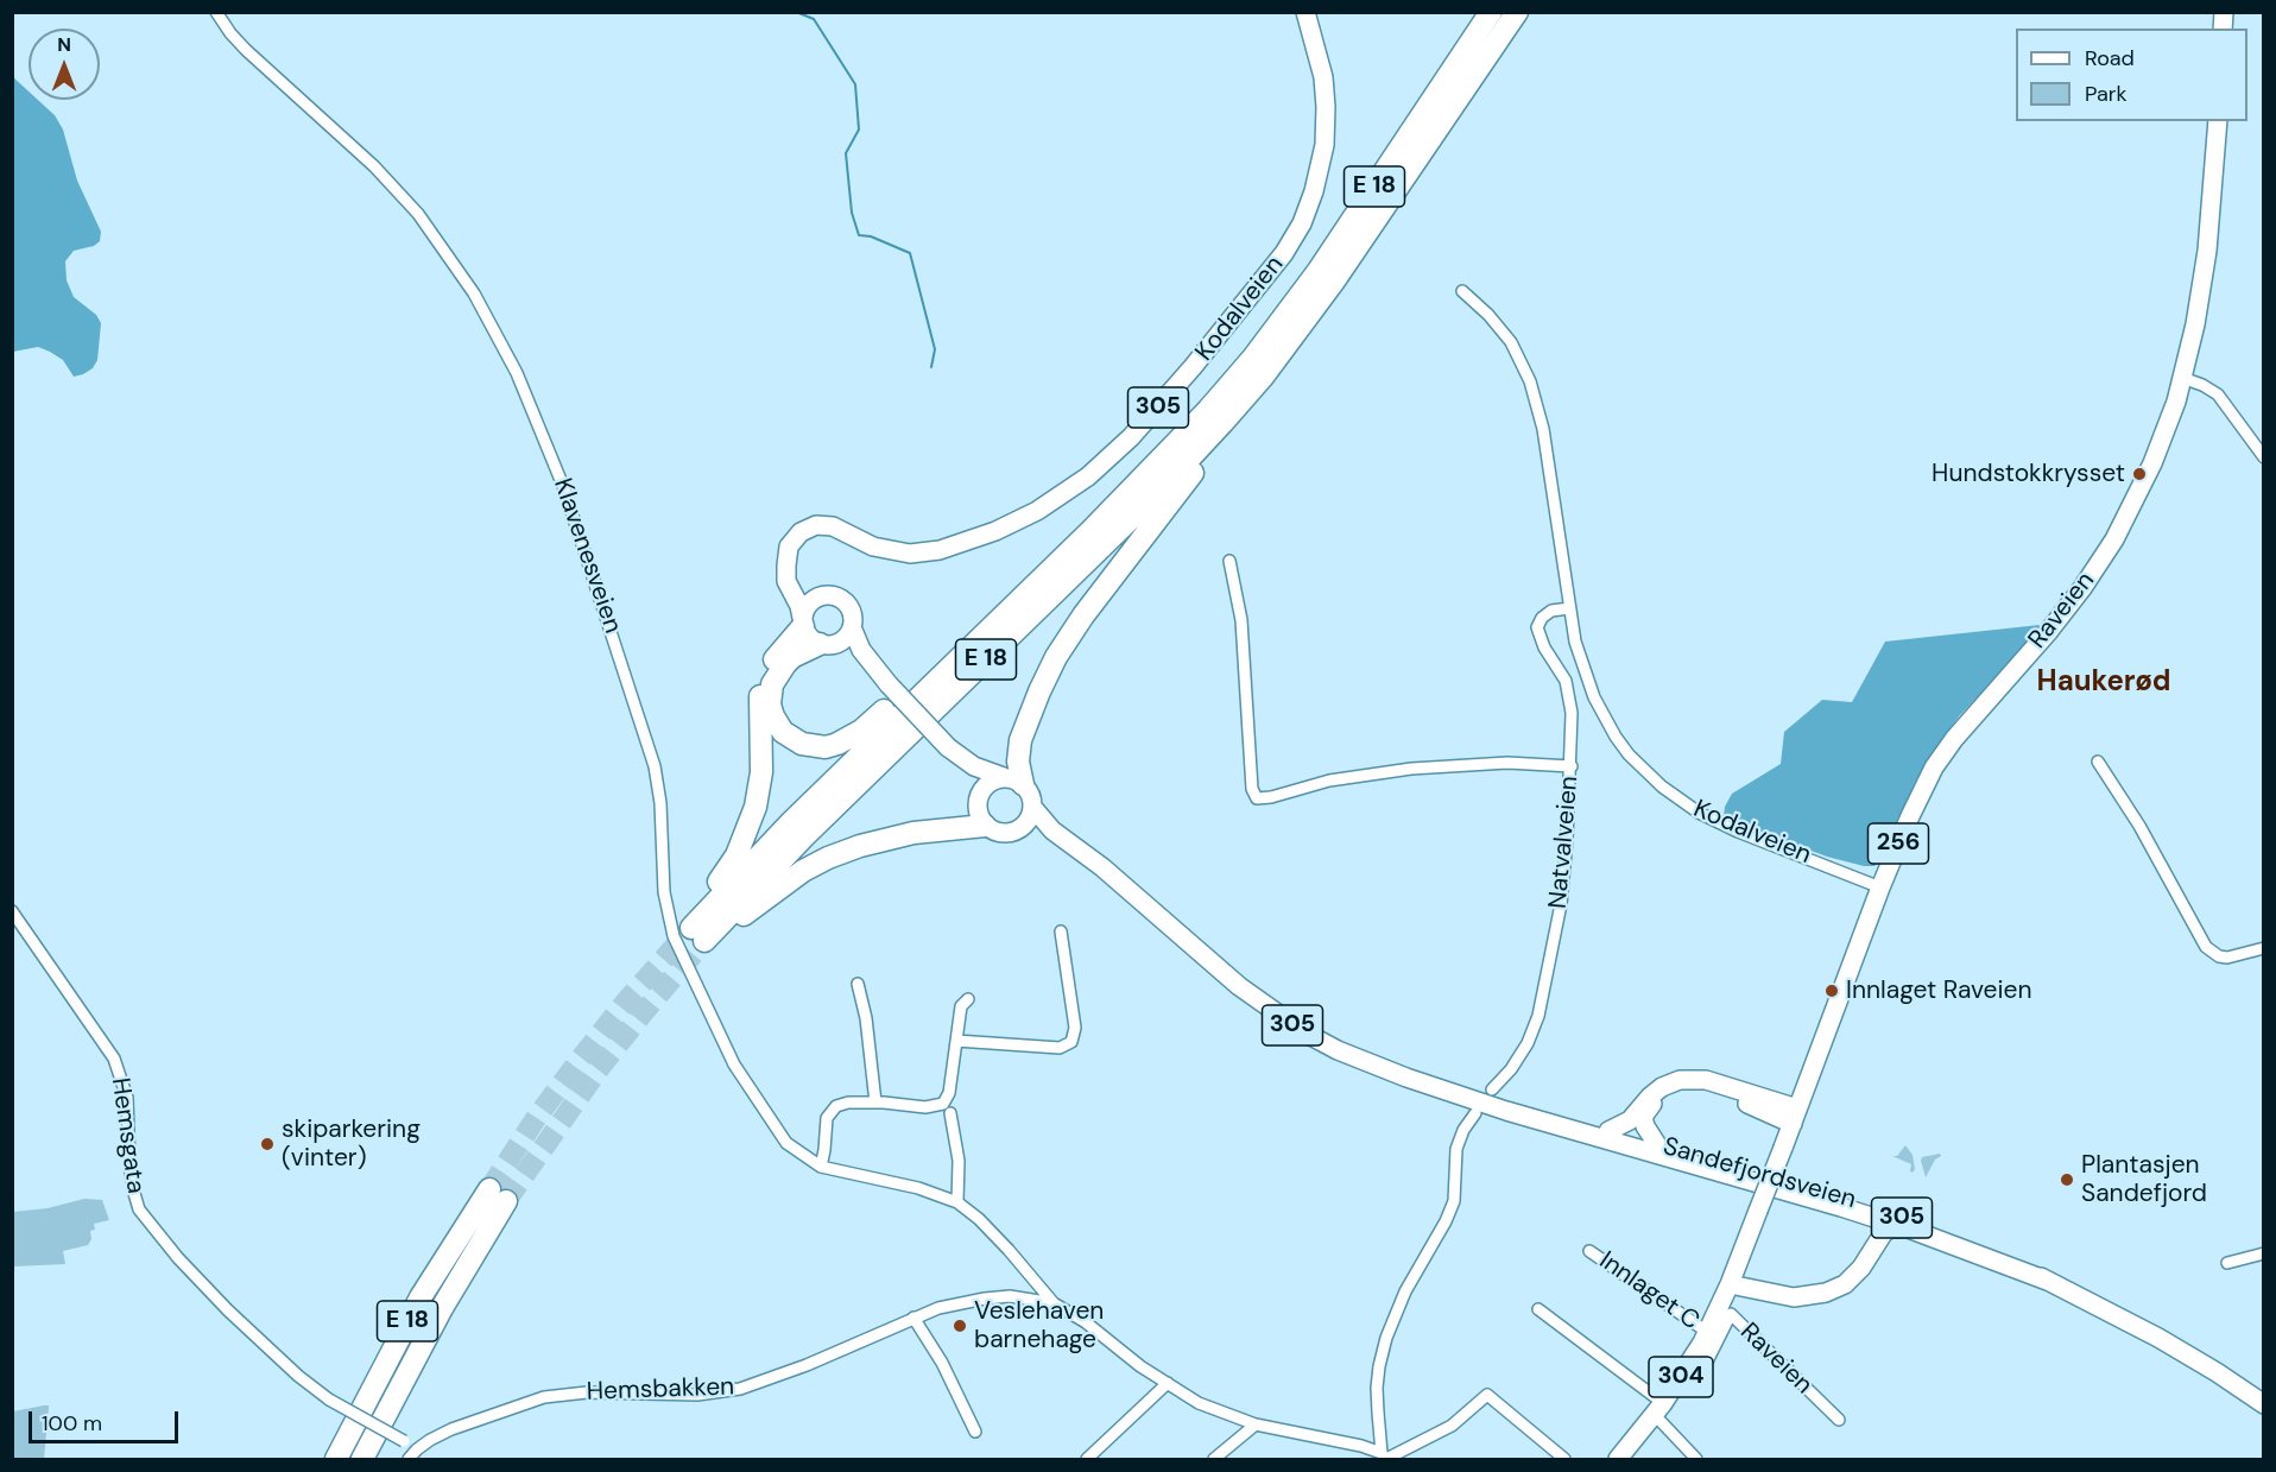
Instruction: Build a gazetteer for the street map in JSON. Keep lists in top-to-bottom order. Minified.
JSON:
{"streets":{"highway":["E 18"],"main road":["Kodalveien","305","Raveien","256","Sandefjordsveien","304"],"street":["Klavenesveien","Natvalveien","Hemsgata","Innlaget C","Hemsbakken"]},"crossings":[["Kodalveien","Raveien"],["Kodalveien","Natvalveien"],["305","Raveien"],["305","Sandefjordsveien"],["Klavenesveien","Hemsbakken"],["Raveien","Innlaget C"],["Hemsgata","Hemsbakken"]],"districts":["Haukerød"],"places":["Hundstokkrysset","Innlaget Raveien","skiparkering (vinter)","Plantasjen Sandefjord","Veslehaven barnehage"],"legend":["Road","Park"],"scale_bar":"100 m","north":"top"}
